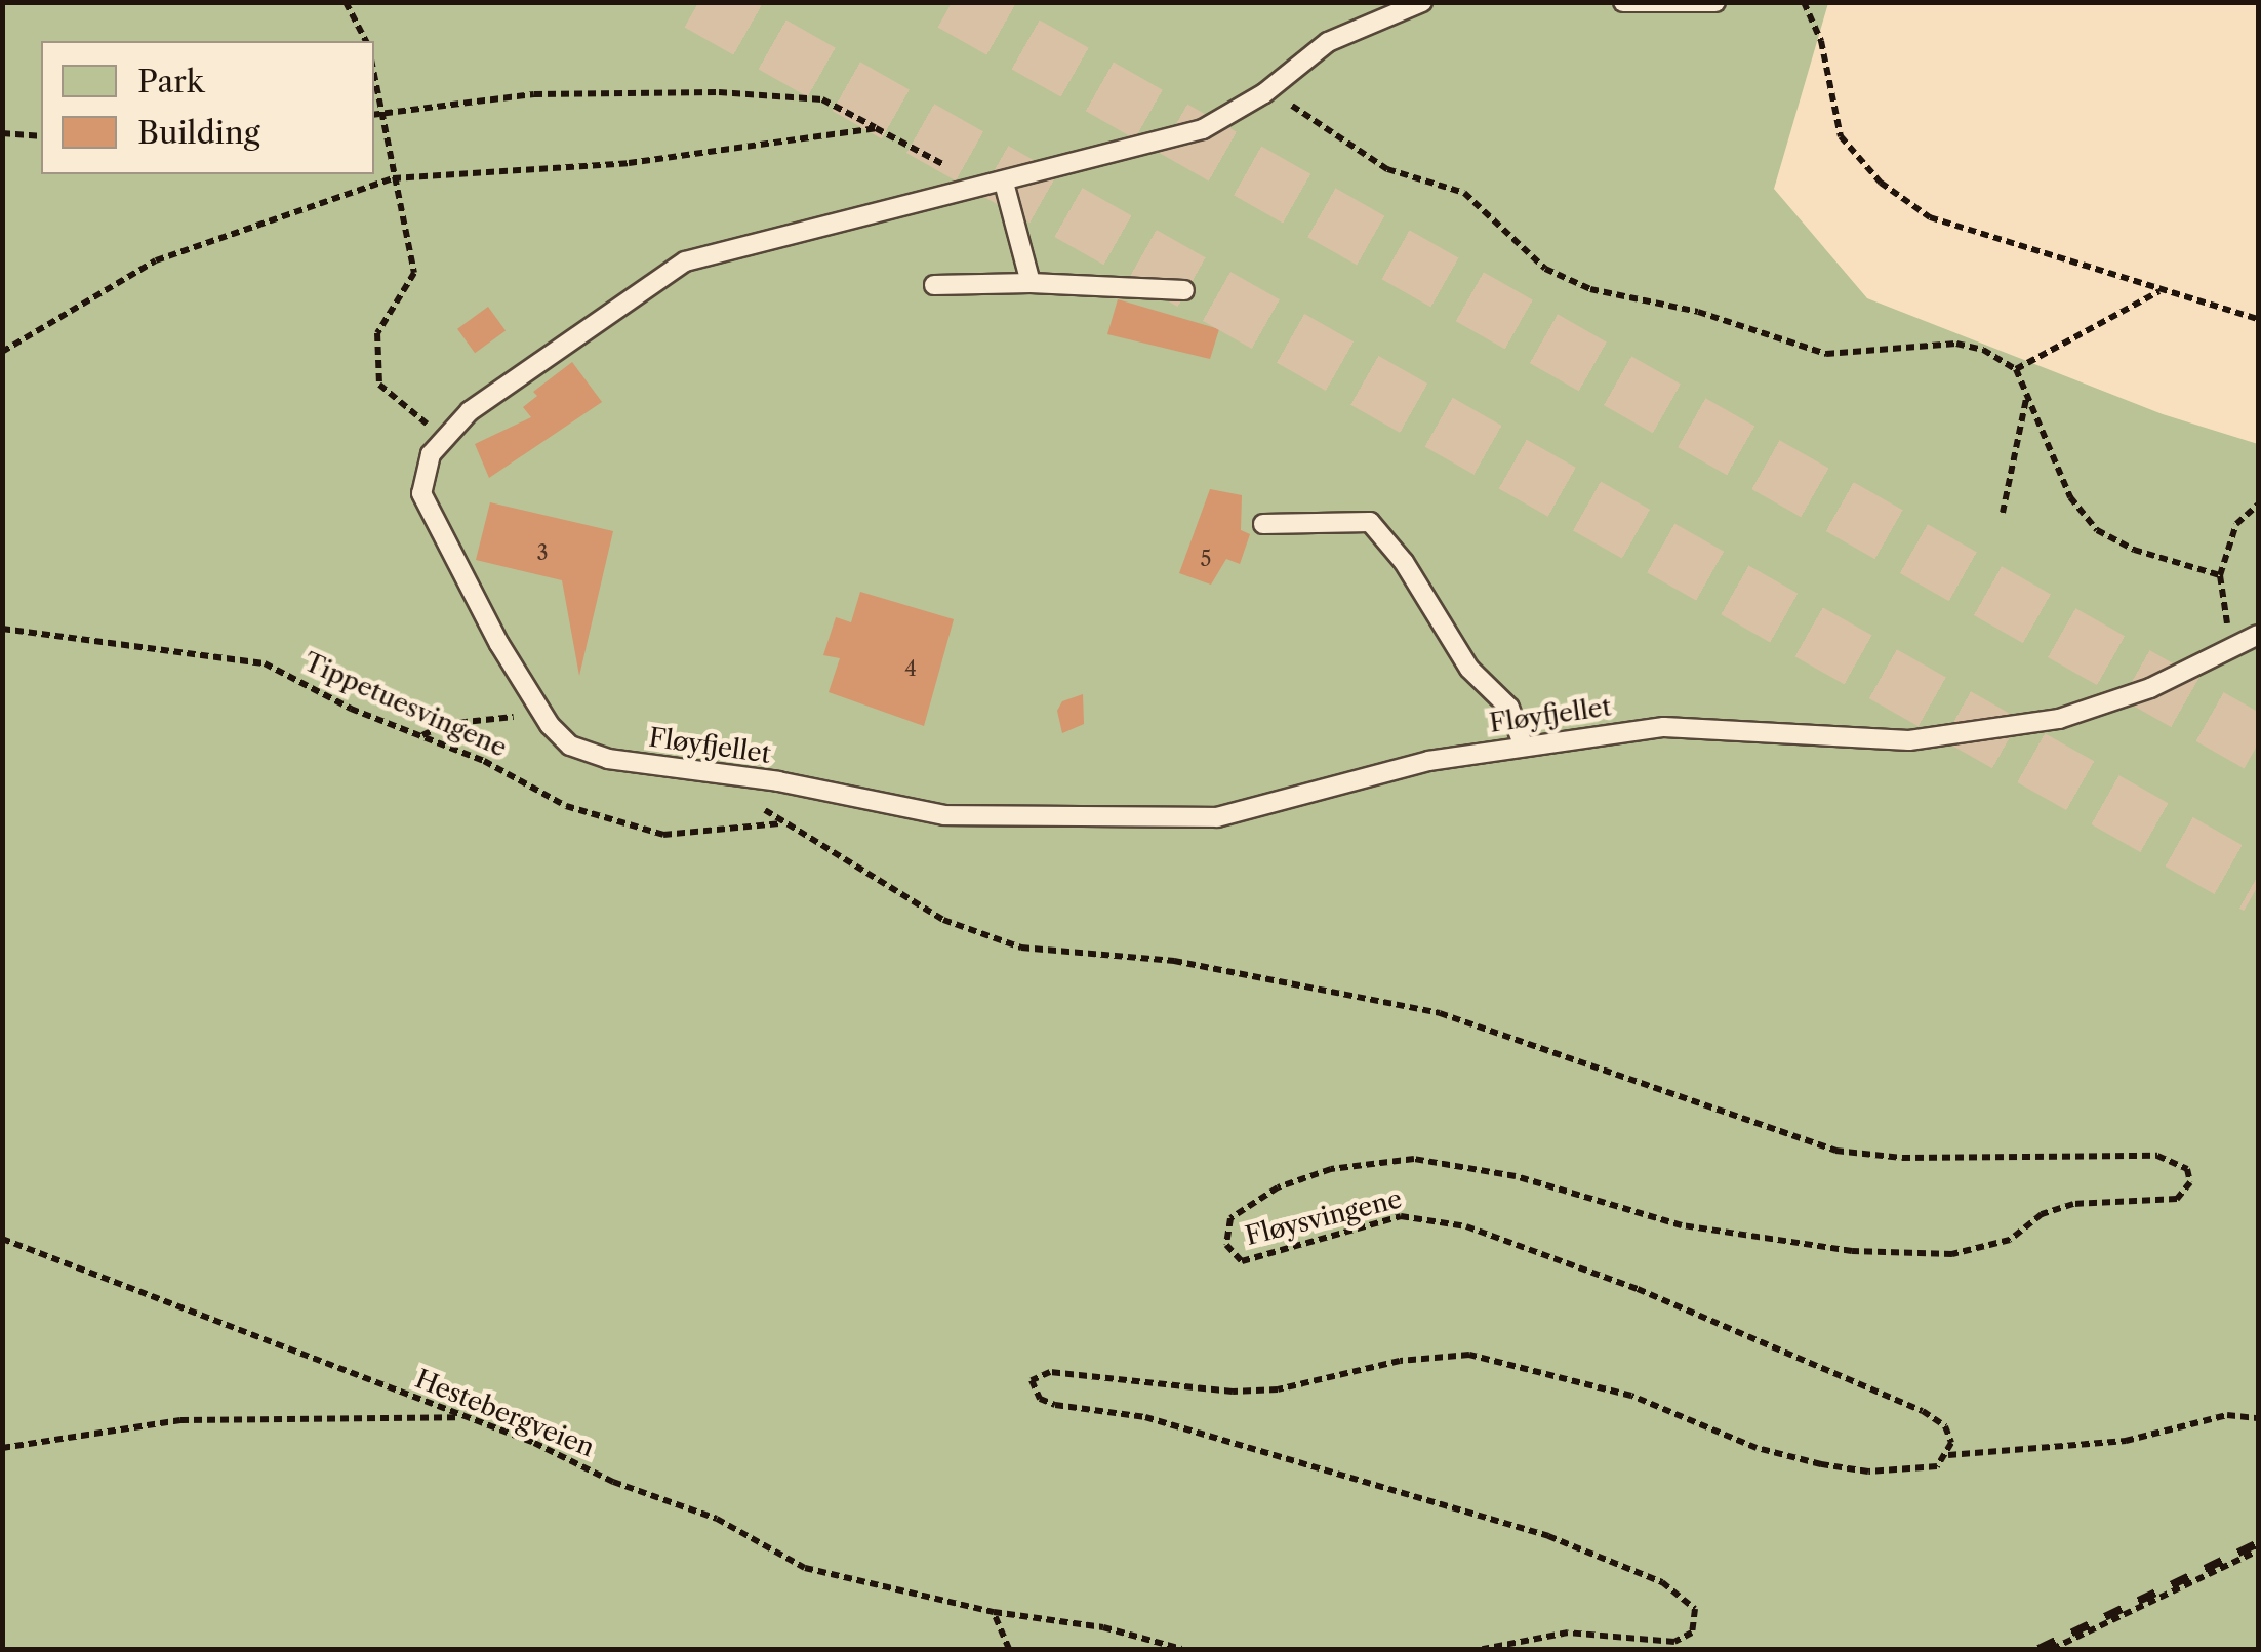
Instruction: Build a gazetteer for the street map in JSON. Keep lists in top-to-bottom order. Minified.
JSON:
{"streets":{"lane":["Fløyfjellet"],"path":["Tippetuesvingene","Fløysvingene","Hestebergveien"]},"crossings":[["Tippetuesvingene","Fløysvingene"]],"house_numbers":["3","5","4"],"legend":["Park","Building"]}
